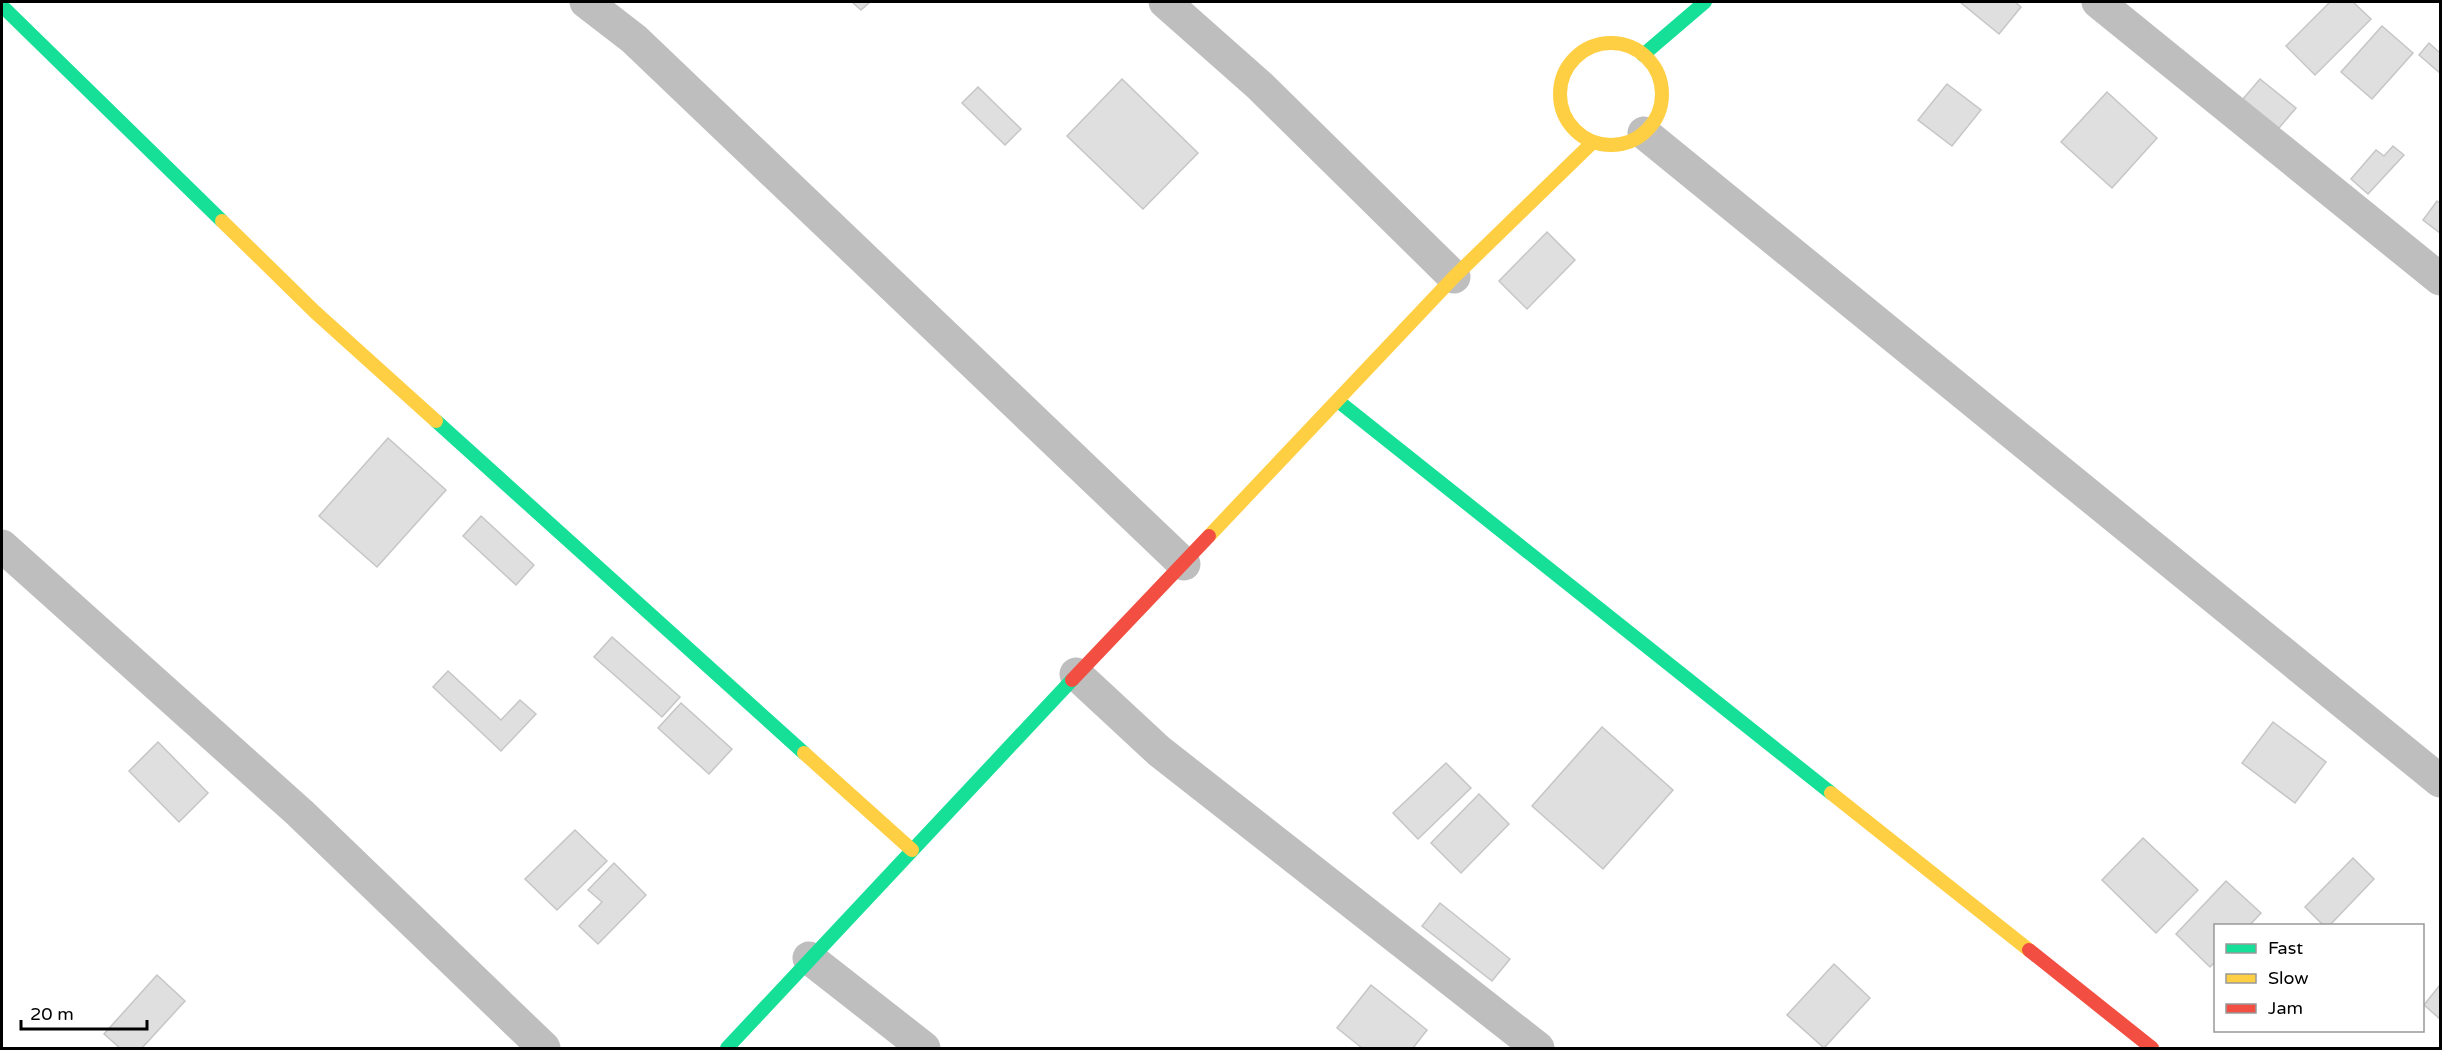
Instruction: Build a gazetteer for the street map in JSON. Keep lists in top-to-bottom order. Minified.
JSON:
{"legend":["Fast","Slow","Jam"],"scale_bar":"20 m"}
